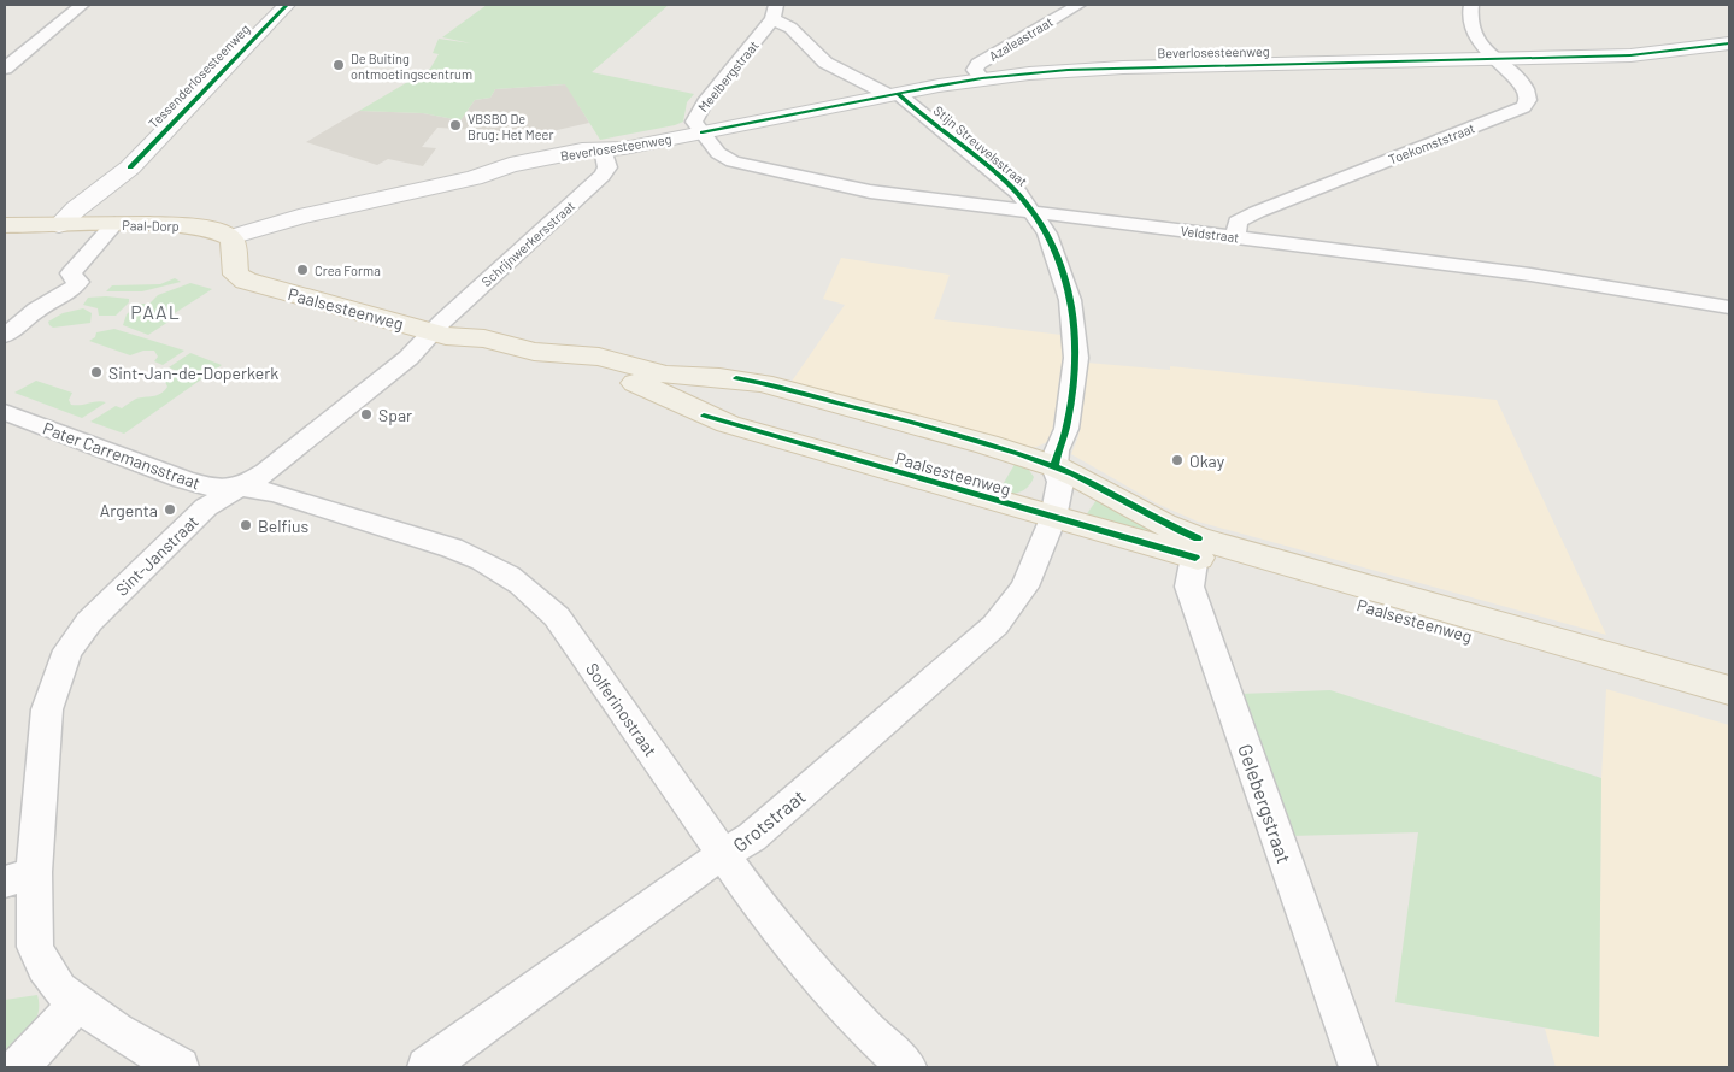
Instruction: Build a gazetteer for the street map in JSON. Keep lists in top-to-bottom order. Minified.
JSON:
{"streets":{"main road":["Paal-Dorp","Paalsesteenweg"],"street":["Azaleastraat","Beverlosesteenweg","Tessenderlosesteenweg","Meelbergstraat","Toekomststraat","Stijn Streuvelsstraat","Veldstraat","Schrijnwerkersstraat","Pater Carremansstraat","Sint-Janstraat","Solferinostraat","Gelebergstraat","Grotstraat"]},"crossings":[["Azaleastraat","Beverlosesteenweg"],["Beverlosesteenweg","Meelbergstraat"],["Beverlosesteenweg","Toekomststraat"],["Beverlosesteenweg","Stijn Streuvelsstraat"],["Beverlosesteenweg","Paal-Dorp"],["Beverlosesteenweg","Veldstraat"],["Beverlosesteenweg","Schrijnwerkersstraat"],["Beverlosesteenweg","Paalsesteenweg"],["Meelbergstraat","Stijn Streuvelsstraat"],["Meelbergstraat","Veldstraat"],["Toekomststraat","Veldstraat"],["Stijn Streuvelsstraat","Veldstraat"],["Stijn Streuvelsstraat","Paalsesteenweg"],["Stijn Streuvelsstraat","Grotstraat"],["Paal-Dorp","Paalsesteenweg"],["Schrijnwerkersstraat","Paalsesteenweg"],["Schrijnwerkersstraat","Sint-Janstraat"],["Paalsesteenweg","Sint-Janstraat"],["Paalsesteenweg","Gelebergstraat"],["Paalsesteenweg","Grotstraat"],["Pater Carremansstraat","Sint-Janstraat"],["Pater Carremansstraat","Solferinostraat"],["Sint-Janstraat","Solferinostraat"],["Solferinostraat","Grotstraat"]],"districts":["PAAL"],"places":["De Buiting ontmoetingscentrum","VBSBO De Brug: Het Meer","Crea Forma","Sint-Jan-de-Doperkerk","Spar","Okay","Argenta","Belfius"]}
